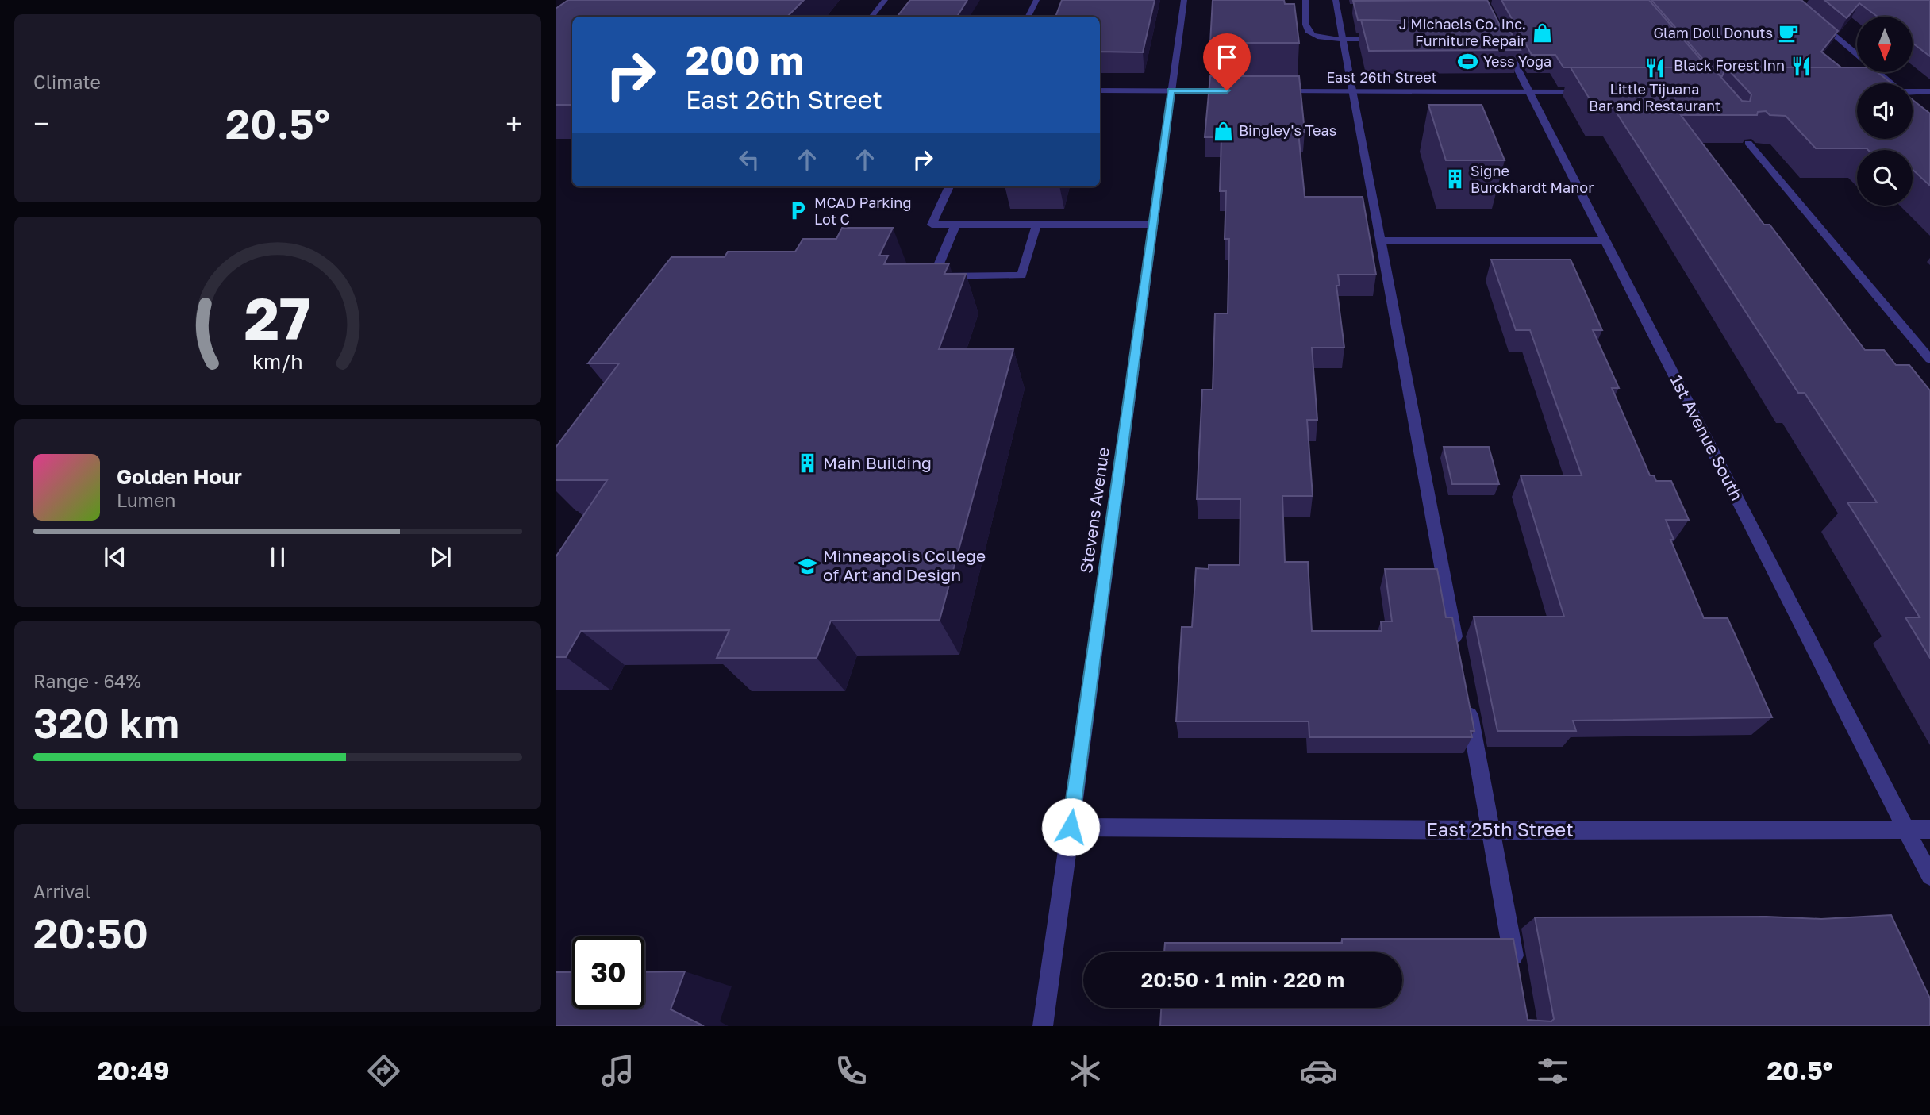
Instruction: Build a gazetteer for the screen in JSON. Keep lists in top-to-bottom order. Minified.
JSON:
{"streets":{"street":["East 26th Street","1st Avenue South","Stevens Avenue","East 25th Street"]},"crossings":[["East 26th Street","1st Avenue South"],["1st Avenue South","East 25th Street"],["Stevens Avenue","East 25th Street"]],"places":{"shop":["J Michaels Co. Inc. Furniture Repair","Bingley's Teas"],"cafe":["Glam Doll Donuts"],"sports":["Yess Yoga"],"restaurant":["Black Forest Inn","Little Tijuana Bar and Restaurant"],"building":["Signe Burckhardt Manor","Main Building"],"parking":["MCAD Parking Lot C"],"school or university":["Minneapolis College of Art and Design"]},"north":"bottom","page":{"tile":["Climate",["Range · 64%","320 km"],["Arrival","20:50"]],"turn":["200 m","East 26th Street"],"heat":["−","20.5°","+"],"song":["Golden Hour","Lumen"],"limit":"30","trip":"20:50 · 1 min · 220 m","tabs":["20:49","20.5°"],"gauge":["27","km/h"]}}
